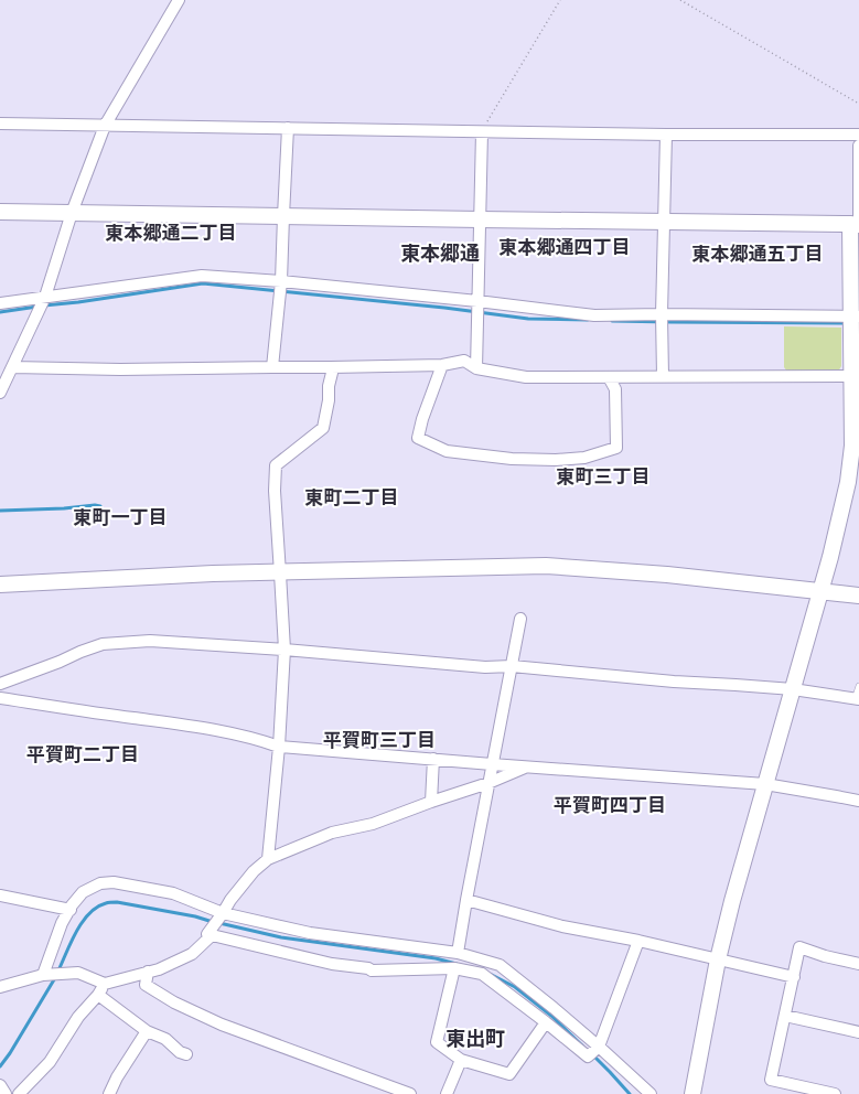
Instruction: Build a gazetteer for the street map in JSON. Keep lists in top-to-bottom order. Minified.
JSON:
{"districts":["東本郷通二丁目","東本郷通四丁目","東本郷通","東本郷通五丁目","東町三丁目","東町二丁目","東町一丁目","平賀町三丁目","平賀町二丁目","平賀町四丁目","東出町"]}
